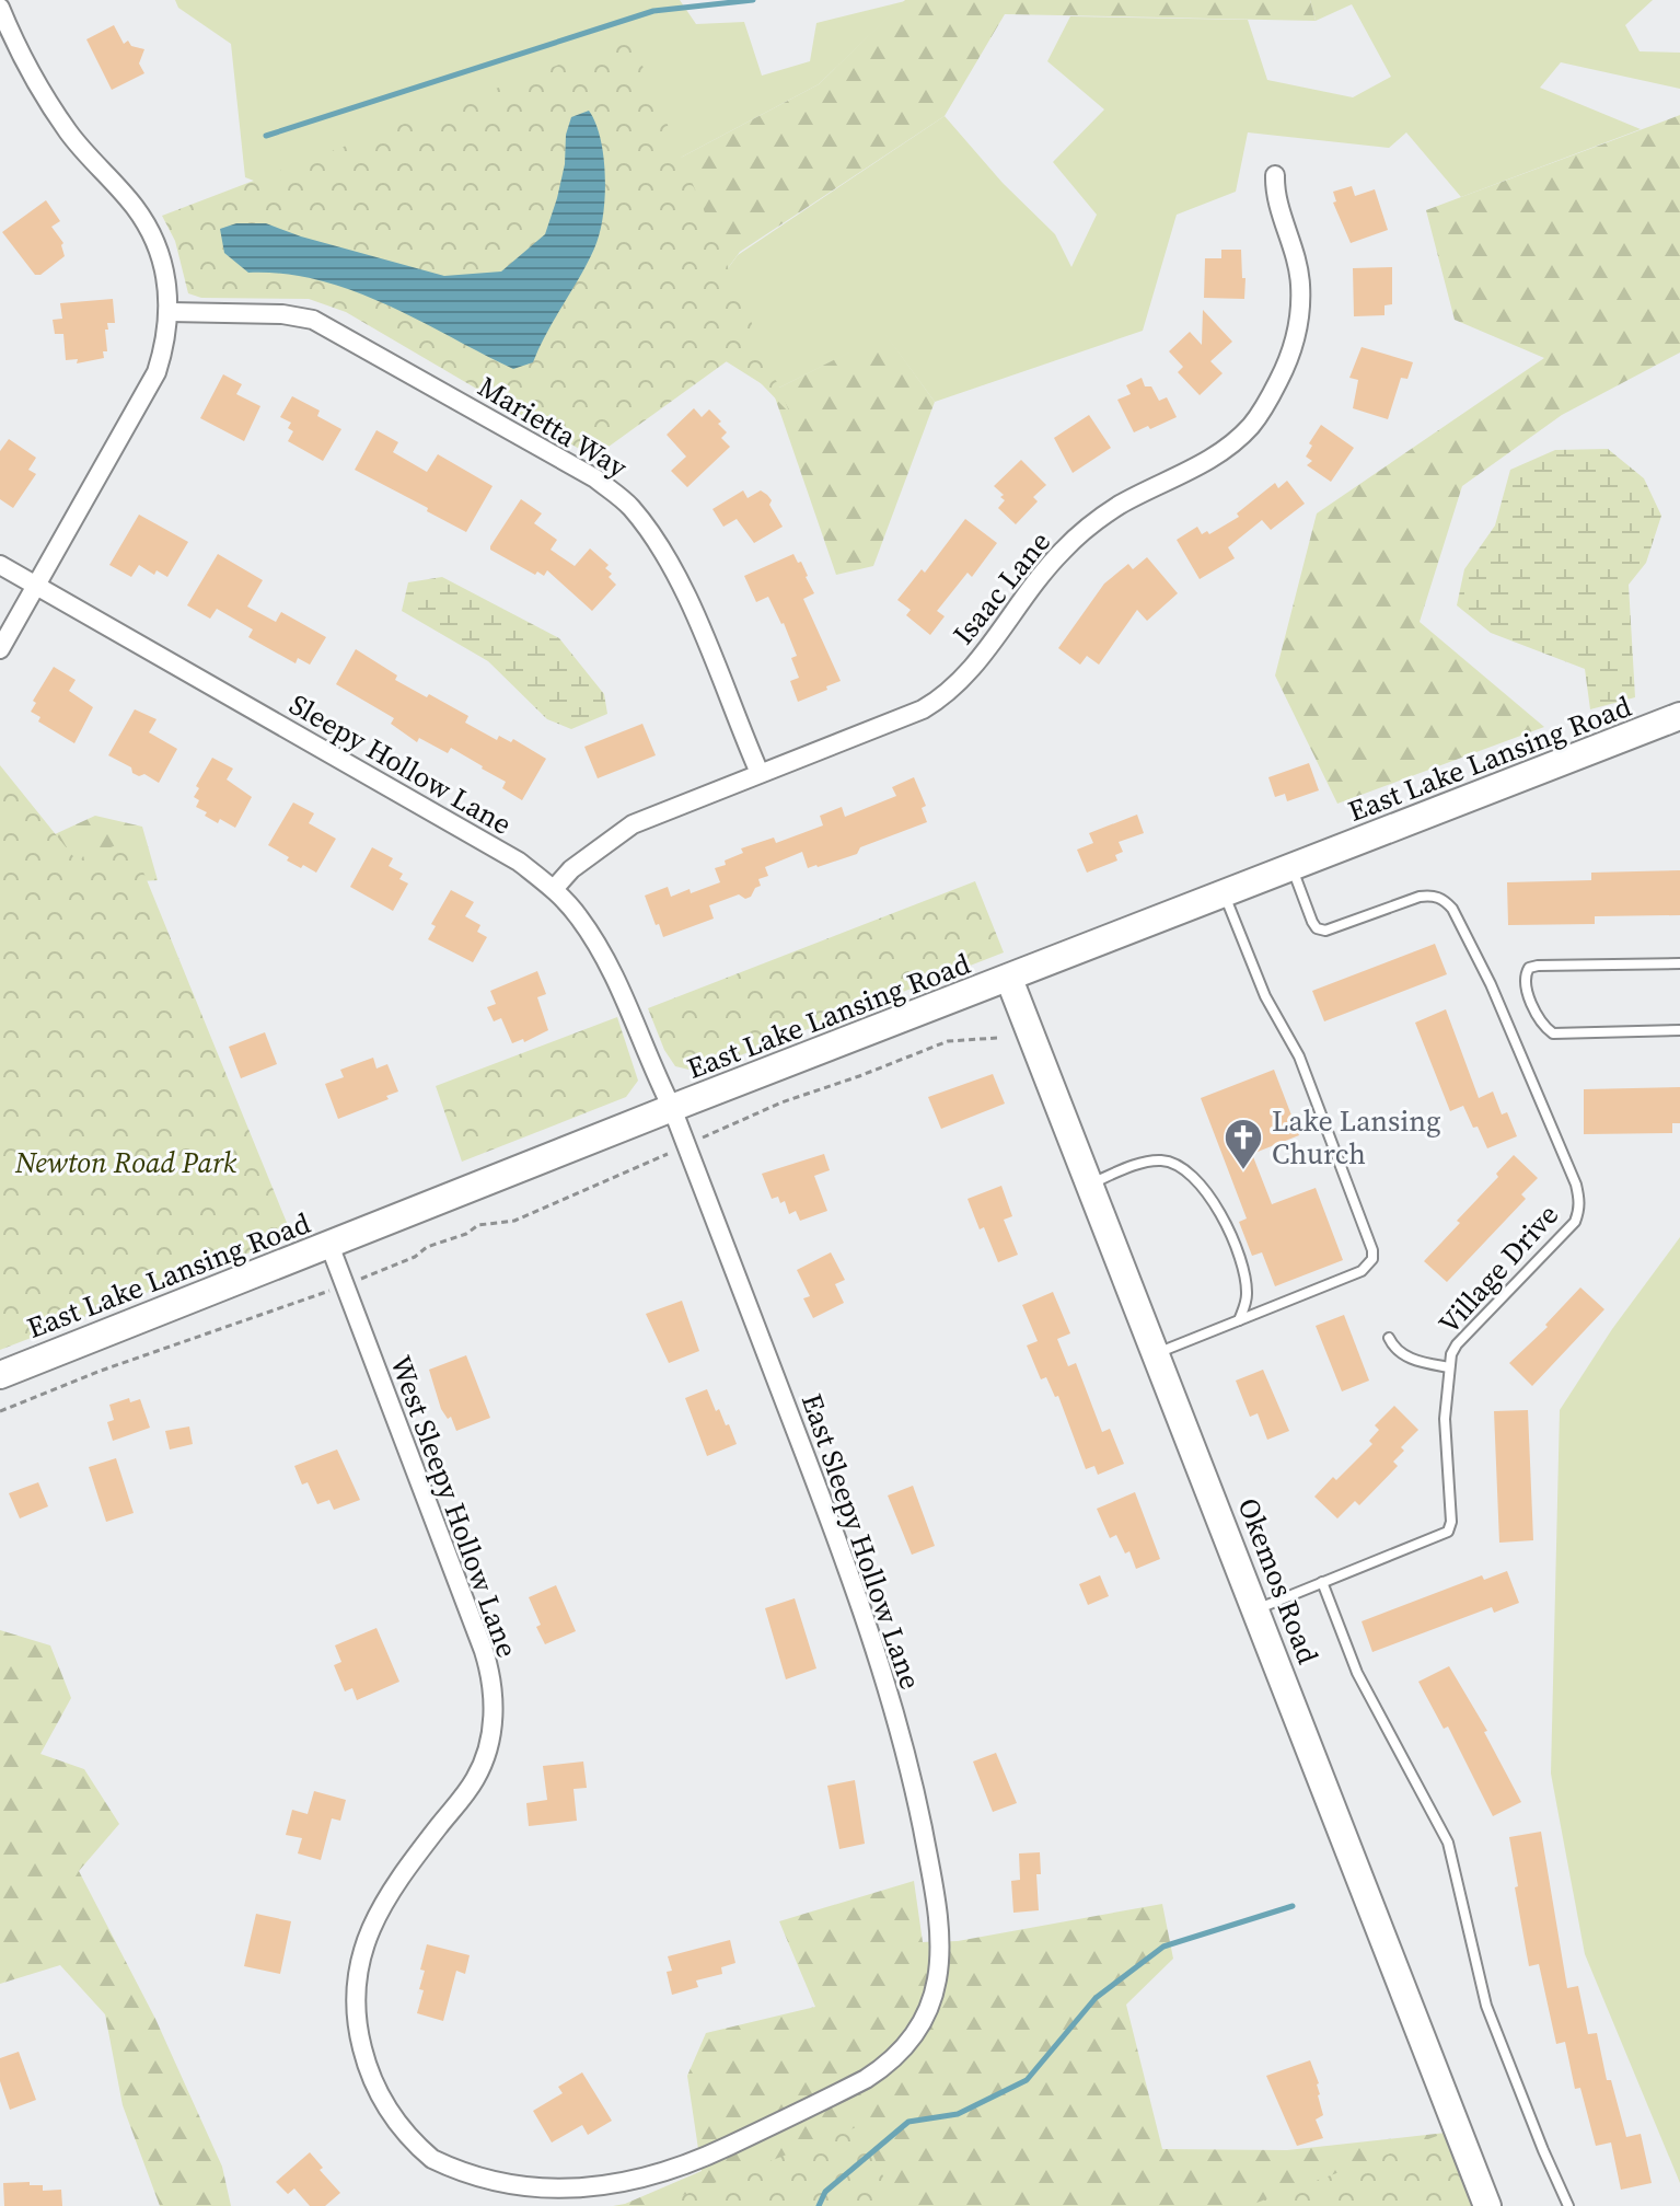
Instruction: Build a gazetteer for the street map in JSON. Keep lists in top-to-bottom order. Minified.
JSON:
{"streets":{"street":["Marietta Way","Isaac Lane","East Lake Lansing Road","Sleepy Hollow Lane","West Sleepy Hollow Lane","East Sleepy Hollow Lane","Okemos Road"],"lane":["Village Drive"]},"crossings":[["Marietta Way","Isaac Lane"],["Isaac Lane","Sleepy Hollow Lane"],["East Lake Lansing Road","Sleepy Hollow Lane"],["East Lake Lansing Road","Village Drive"],["East Lake Lansing Road","West Sleepy Hollow Lane"],["East Lake Lansing Road","East Sleepy Hollow Lane"],["East Lake Lansing Road","Okemos Road"],["Sleepy Hollow Lane","East Sleepy Hollow Lane"],["Village Drive","Okemos Road"],["West Sleepy Hollow Lane","East Sleepy Hollow Lane"]],"parks":["Newton Road Park"],"places":{"church":["Lake Lansing Church"]}}
